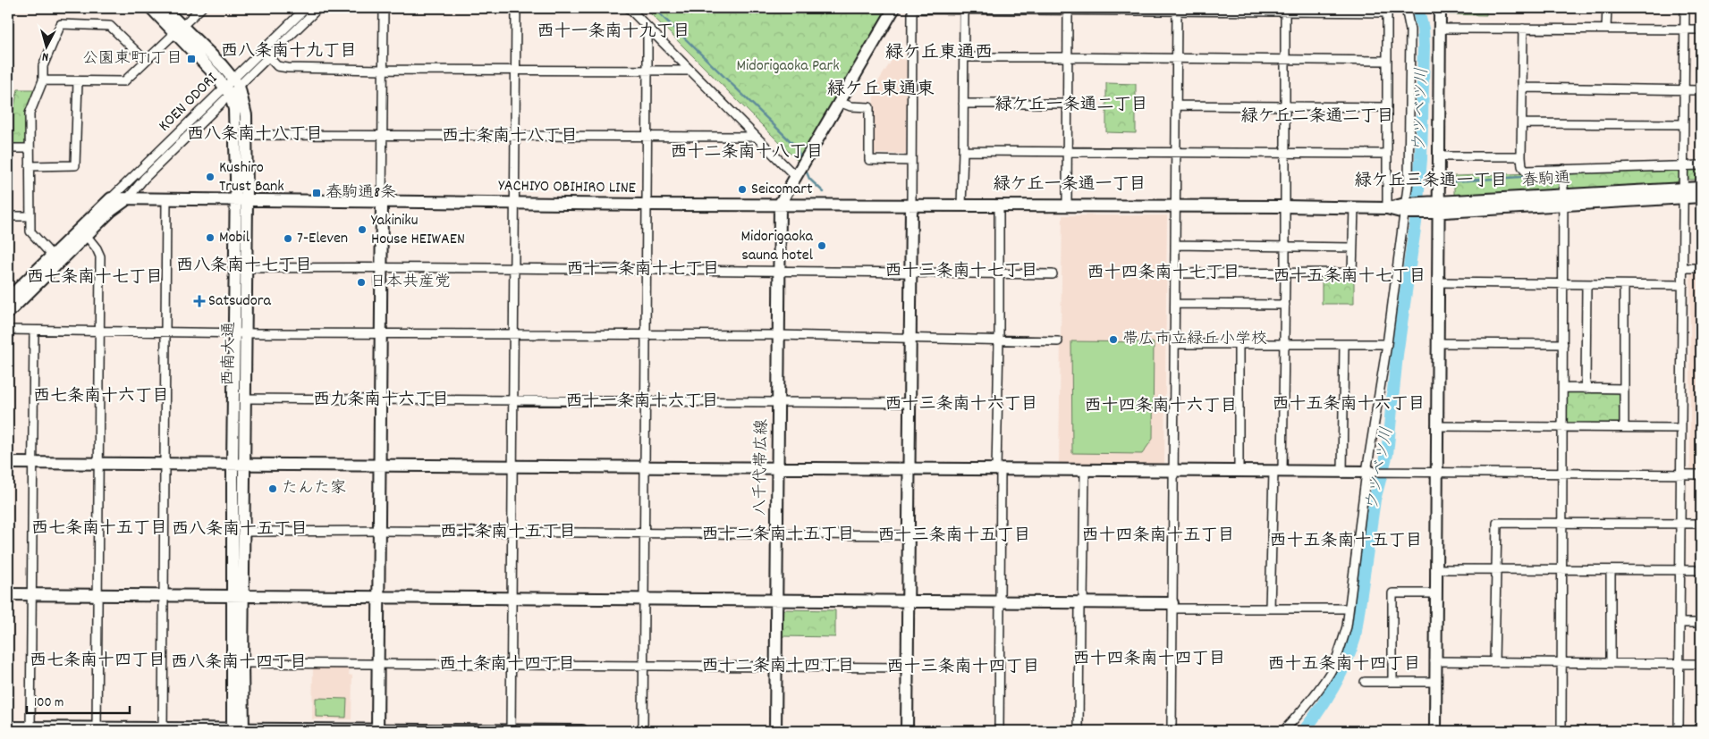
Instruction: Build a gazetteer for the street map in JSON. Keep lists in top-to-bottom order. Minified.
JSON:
{"streets":{"street":["KOEN ODORI","春駒通","YACHIYO OBIHIRO LINE","西南大通","八千代帯広線"]},"crossings":[["KOEN ODORI","YACHIYO OBIHIRO LINE"],["KOEN ODORI","西南大通"],["春駒通","YACHIYO OBIHIRO LINE"],["YACHIYO OBIHIRO LINE","西南大通"],["YACHIYO OBIHIRO LINE","八千代帯広線"]],"districts":["西十一条南十九丁目","西八条南十九丁目","緑ケ丘東通西","緑ケ丘東通東","緑ケ丘一条通二丁目","緑ケ丘二条通二丁目","西八条南十八丁目","西十条南十八丁目","西十二条南十八丁目","緑ケ丘三条通一丁目","緑ケ丘一条通一丁目","西八条南十七丁目","西十一条南十七丁目","西十三条南十七丁目","西十四条南十七丁目","西十五条南十七丁目","西七条南十七丁目","西七条南十六丁目","西九条南十六丁目","西十一条南十六丁目","西十三条南十六丁目","西十五条南十六丁目","西十四条南十六丁目","西七条南十五丁目","西八条南十五丁目","西十条南十五丁目","西十二条南十五丁目","西十三条南十五丁目","西十四条南十五丁目","西十五条南十五丁目","西十四条南十四丁目","西七条南十四丁目","西八条南十四丁目","西十条南十四丁目","西十五条南十四丁目","西十二条南十四丁目","西十三条南十四丁目"],"water":["ウツベツ川"],"parks":["Midorigaoka Park"],"places":{"transit":["公園東町1丁目","春駒通8条"],"other":["Kushiro Trust Bank","Seicomart","Yakiniku House HEIWAEN","Mobil","7-Eleven","Midorigaoka sauna hotel","日本共産党","帯広市立緑丘小学校","たんた家"],"health":["Satsudora"]},"scale_bar":"100 m","north":"bottom"}
